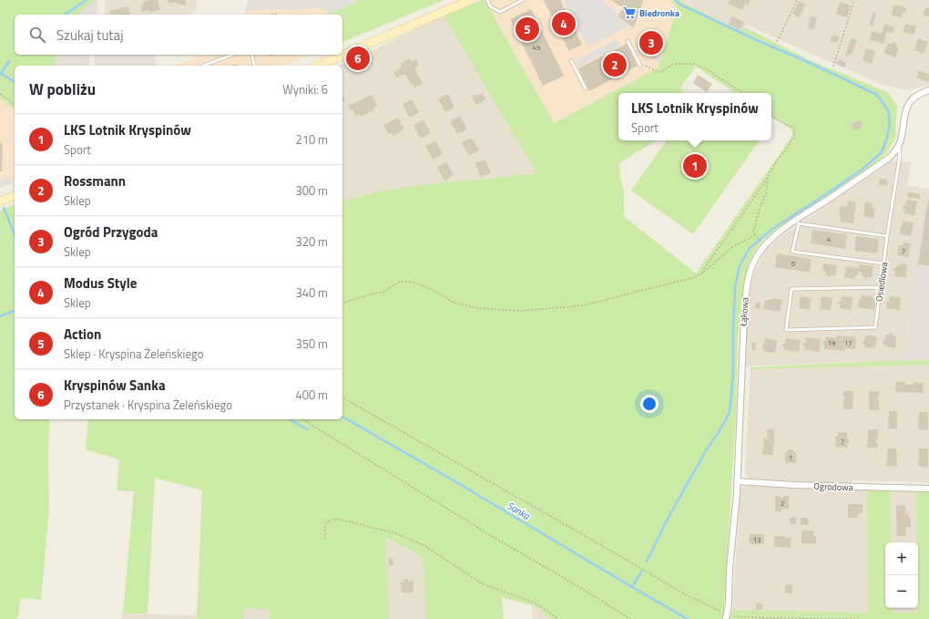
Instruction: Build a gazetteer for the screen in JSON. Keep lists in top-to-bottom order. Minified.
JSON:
{"streets":{"street":["Łąkowa","Ogrodowa"],"lane":["Osiedlowa"]},"crossings":[["Osiedlowa","Łąkowa"],["Łąkowa","Ogrodowa"]],"water":["Sanka"],"places":{"supermarket":["Biedronka"]},"house_numbers":["49","4","7","6","19","17","7","1","2","13"],"page":{"pins":["4","5","3","6","2","1"],"search":"Szukaj tutaj","heading":["W pobliżu","Wyniki: 6"],"popup":["LKS Lotnik Kryspinów","Sport"],"list":[{"mark":"1","name":"LKS Lotnik Kryspinów","note":"Sport","value":"210 m"},{"mark":"2","name":"Rossmann","note":"Sklep","value":"300 m"},{"mark":"3","name":"Ogród Przygoda","note":"Sklep","value":"320 m"},{"mark":"4","name":"Modus Style","note":"Sklep","value":"340 m"},{"mark":"5","name":"Action","note":"Sklep · Kryspina Żeleńskiego","value":"350 m"},{"mark":"6","name":"Kryspinów Sanka","note":"Przystanek · Kryspina Żeleńskiego","value":"400 m"}],"map_buttons":["+","−"]}}
